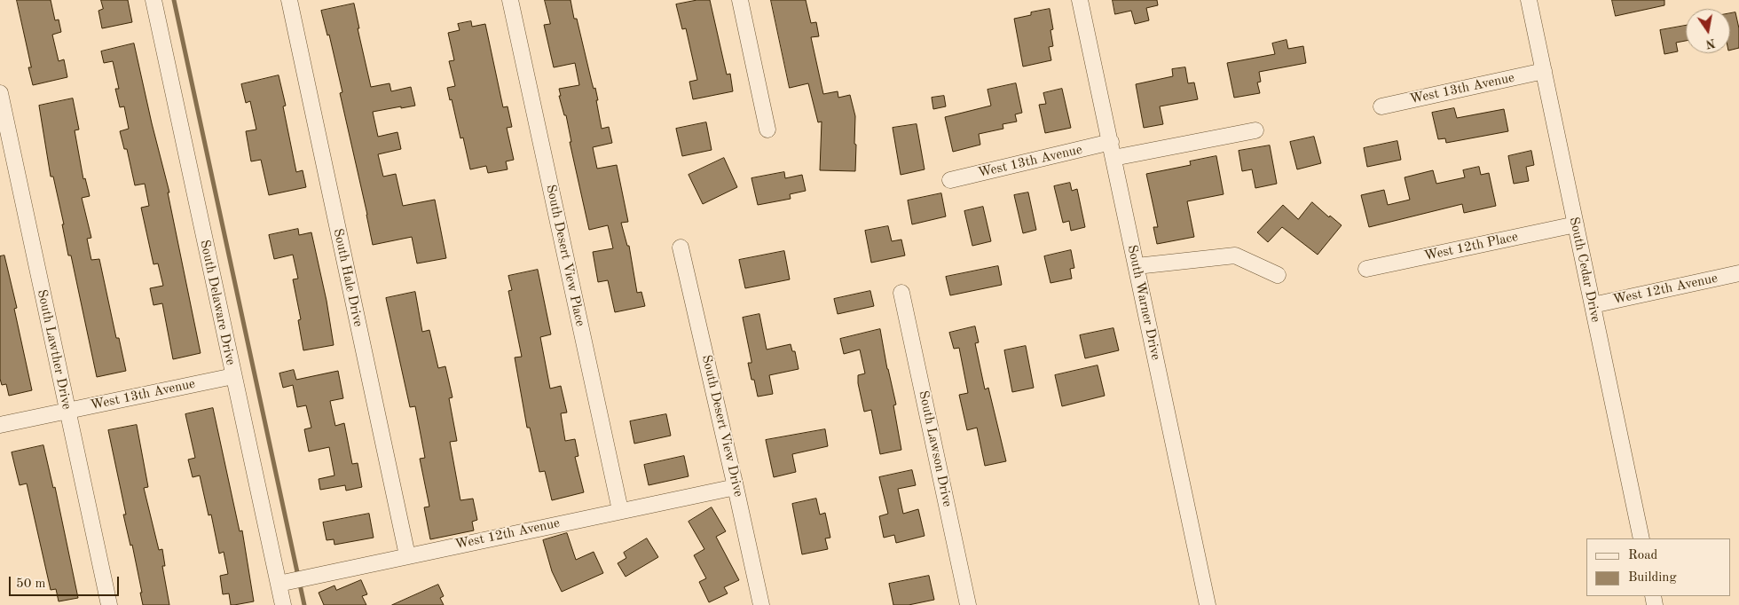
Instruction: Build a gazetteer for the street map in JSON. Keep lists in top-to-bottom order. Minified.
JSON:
{"streets":{"street":["West 13th Avenue","West 12th Place","South Desert View Place","South Cedar Drive","South Hale Drive","West 12th Avenue","South Delaware Drive","South Warner Drive","South Lawther Drive","South Desert View Drive","South Lawson Drive"]},"crossings":[["West 13th Avenue","South Cedar Drive"],["West 13th Avenue","South Delaware Drive"],["West 13th Avenue","South Warner Drive"],["West 13th Avenue","South Lawther Drive"],["West 12th Place","South Cedar Drive"],["South Desert View Place","West 12th Avenue"],["South Cedar Drive","West 12th Avenue"],["South Hale Drive","West 12th Avenue"],["West 12th Avenue","South Delaware Drive"],["West 12th Avenue","South Desert View Drive"]],"legend":["Road","Building"],"scale_bar":"50 m","north":"bottom"}
